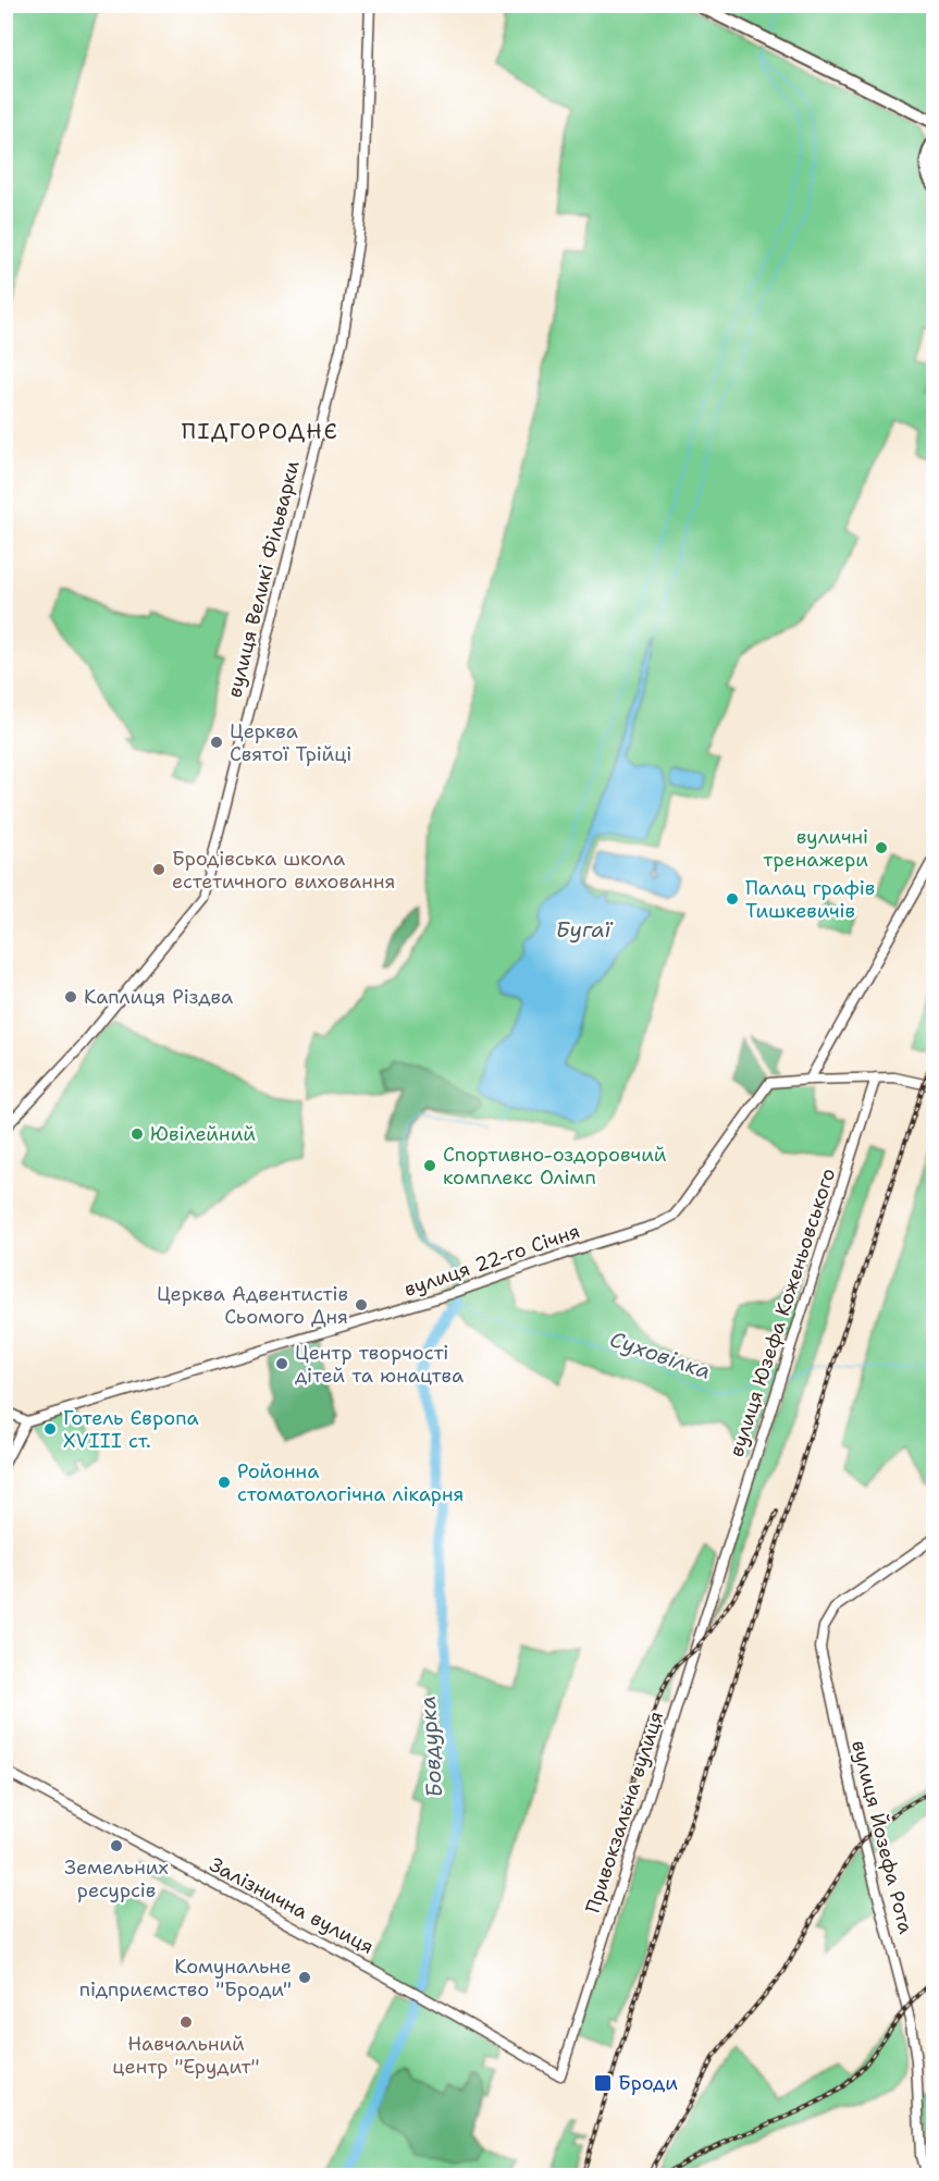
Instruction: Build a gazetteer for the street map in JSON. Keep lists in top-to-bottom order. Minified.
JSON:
{"streets":{"main road":["вулиця Великі Фільварки","вулиця 22-го Січня","вулиця Юзефа Коженьовського","Привокзальна вулиця","вулиця Йозефа Рота","Залізнична вулиця"]},"crossings":[["вулиця 22-го Січня","вулиця Юзефа Коженьовського"],["вулиця Юзефа Коженьовського","Привокзальна вулиця"],["Привокзальна вулиця","Залізнична вулиця"]],"districts":["ПІДГОРОДНЄ"],"water":["Бугаї","Суховілка","Бовдурка"],"places":{"other":["Церква Святої Трійці","вуличні тренажери","Бродівська школа естетичного виховання","Палац графів Тишкевичів","Каплиця Різдва","Ювілейний","Спортивно-оздоровчий комплекс Олімп","Церква Адвентистів Сьомого Дня","Центр творчості дітей та юнацтва","Готель Європа XVIII ст.","Ройонна стоматологічна лікарня","Земельних ресурсів","Комунальне підприємство \"Броди\"","Навчальний центр \"Ерудит\""],"transit":["Броди"]}}
